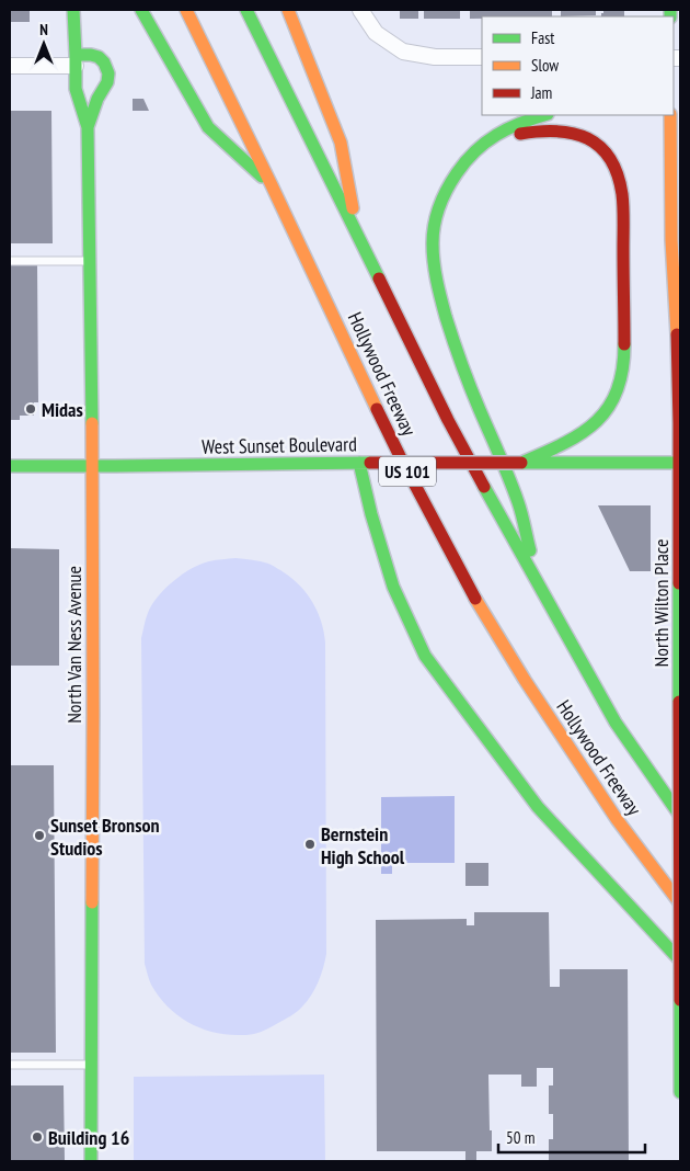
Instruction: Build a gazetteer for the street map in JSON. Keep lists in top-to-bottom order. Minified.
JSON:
{"streets":{"main road":["Hollywood Freeway","West Sunset Boulevard","US 101","North Wilton Place","North Van Ness Avenue"]},"crossings":[["West Sunset Boulevard","North Wilton Place"],["West Sunset Boulevard","North Van Ness Avenue"]],"places":["Midas","Sunset Bronson Studios","Bernstein High School","Building 16"],"legend":["Fast","Slow","Jam"],"scale_bar":"50 m","north":"top"}
